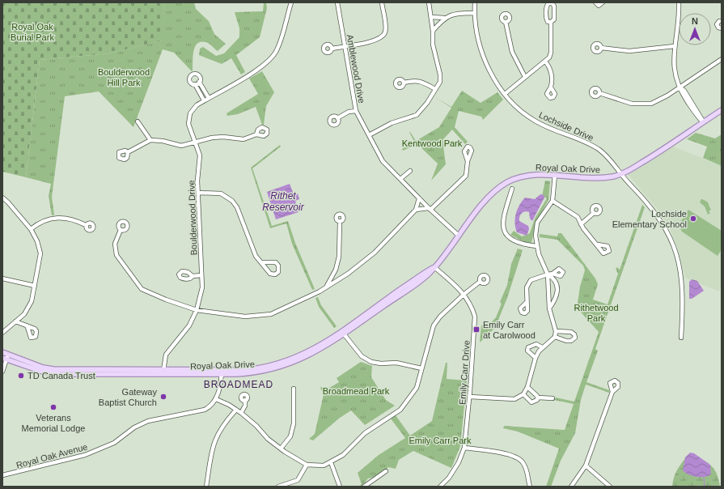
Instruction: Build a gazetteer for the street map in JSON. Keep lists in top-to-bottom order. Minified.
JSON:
{"streets":{"main road":["Royal Oak Drive"],"street":["Amblewood Drive","Lochside Drive","Boulderwood Drive","Emily Carr Drive","Royal Oak Avenue"]},"crossings":[["Amblewood Drive","Royal Oak Drive"],["Lochside Drive","Royal Oak Drive"],["Royal Oak Drive","Boulderwood Drive"],["Royal Oak Drive","Emily Carr Drive"]],"districts":["BROADMEAD"],"water":["Rithet Reservoir"],"parks":["Royal Oak Burial Park","Boulderwood Hill Park","Kentwood Park","Rithetwood Park","Broadmead Park","Emily Carr Park"],"places":{"other":["Lochside Elementary School","TD Canada Trust","Gateway Baptist Church","Veterans Memorial Lodge"],"transit":["Emily Carr at Carolwood"]},"north":"top"}
